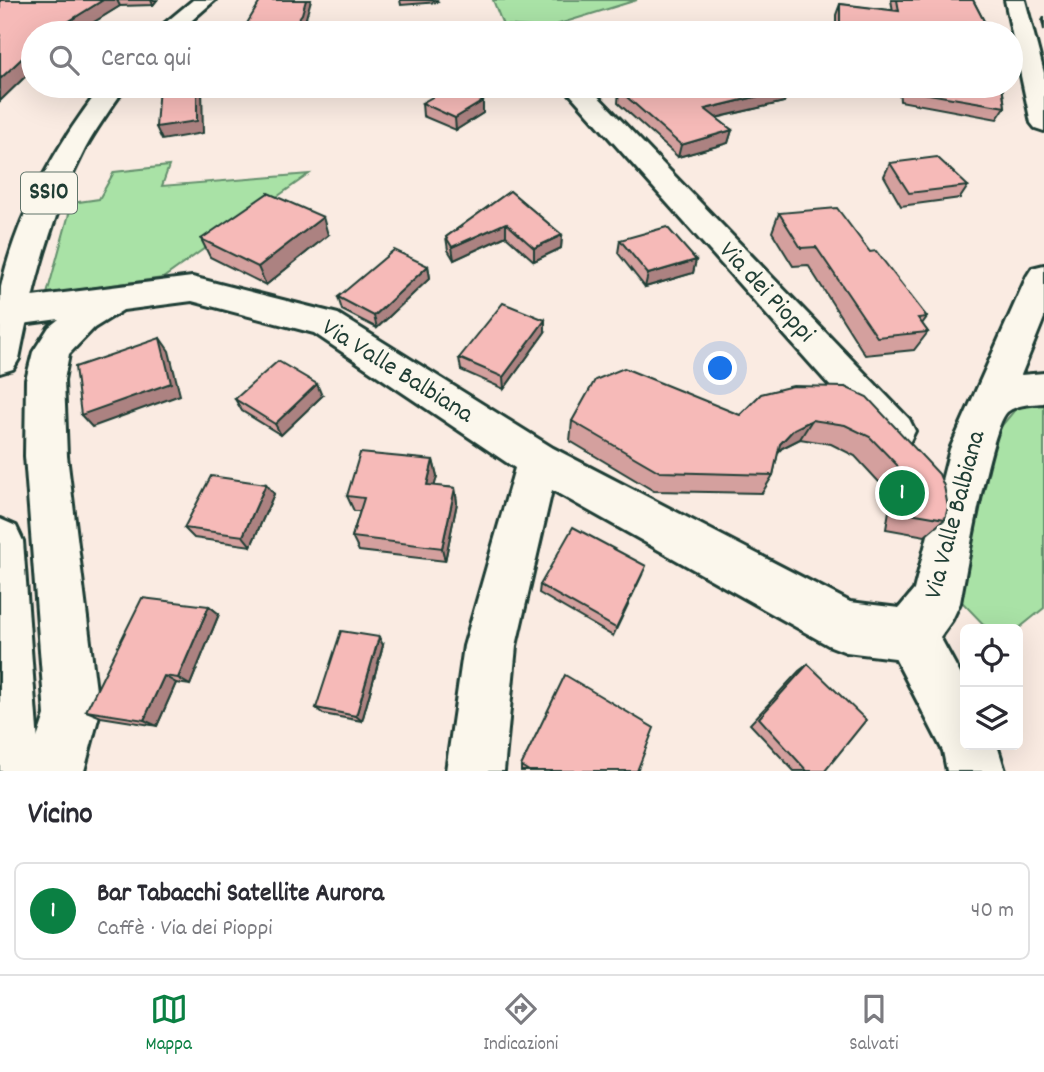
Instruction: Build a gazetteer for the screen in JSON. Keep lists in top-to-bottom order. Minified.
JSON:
{"streets":{"street":["SS10","Via dei Pioppi","Via Valle Balbiana"]},"crossings":[["SS10","Via Valle Balbiana"],["Via dei Pioppi","Via Valle Balbiana"]],"page":{"search":"Cerca qui","pins":"1","heading":"Vicino","list":[{"mark":"1","name":"Bar Tabacchi Satellite Aurora","note":"Caffè · Via dei Pioppi","value":"40 m"}],"nav":["Mappa","Indicazioni","Salvati"]}}
